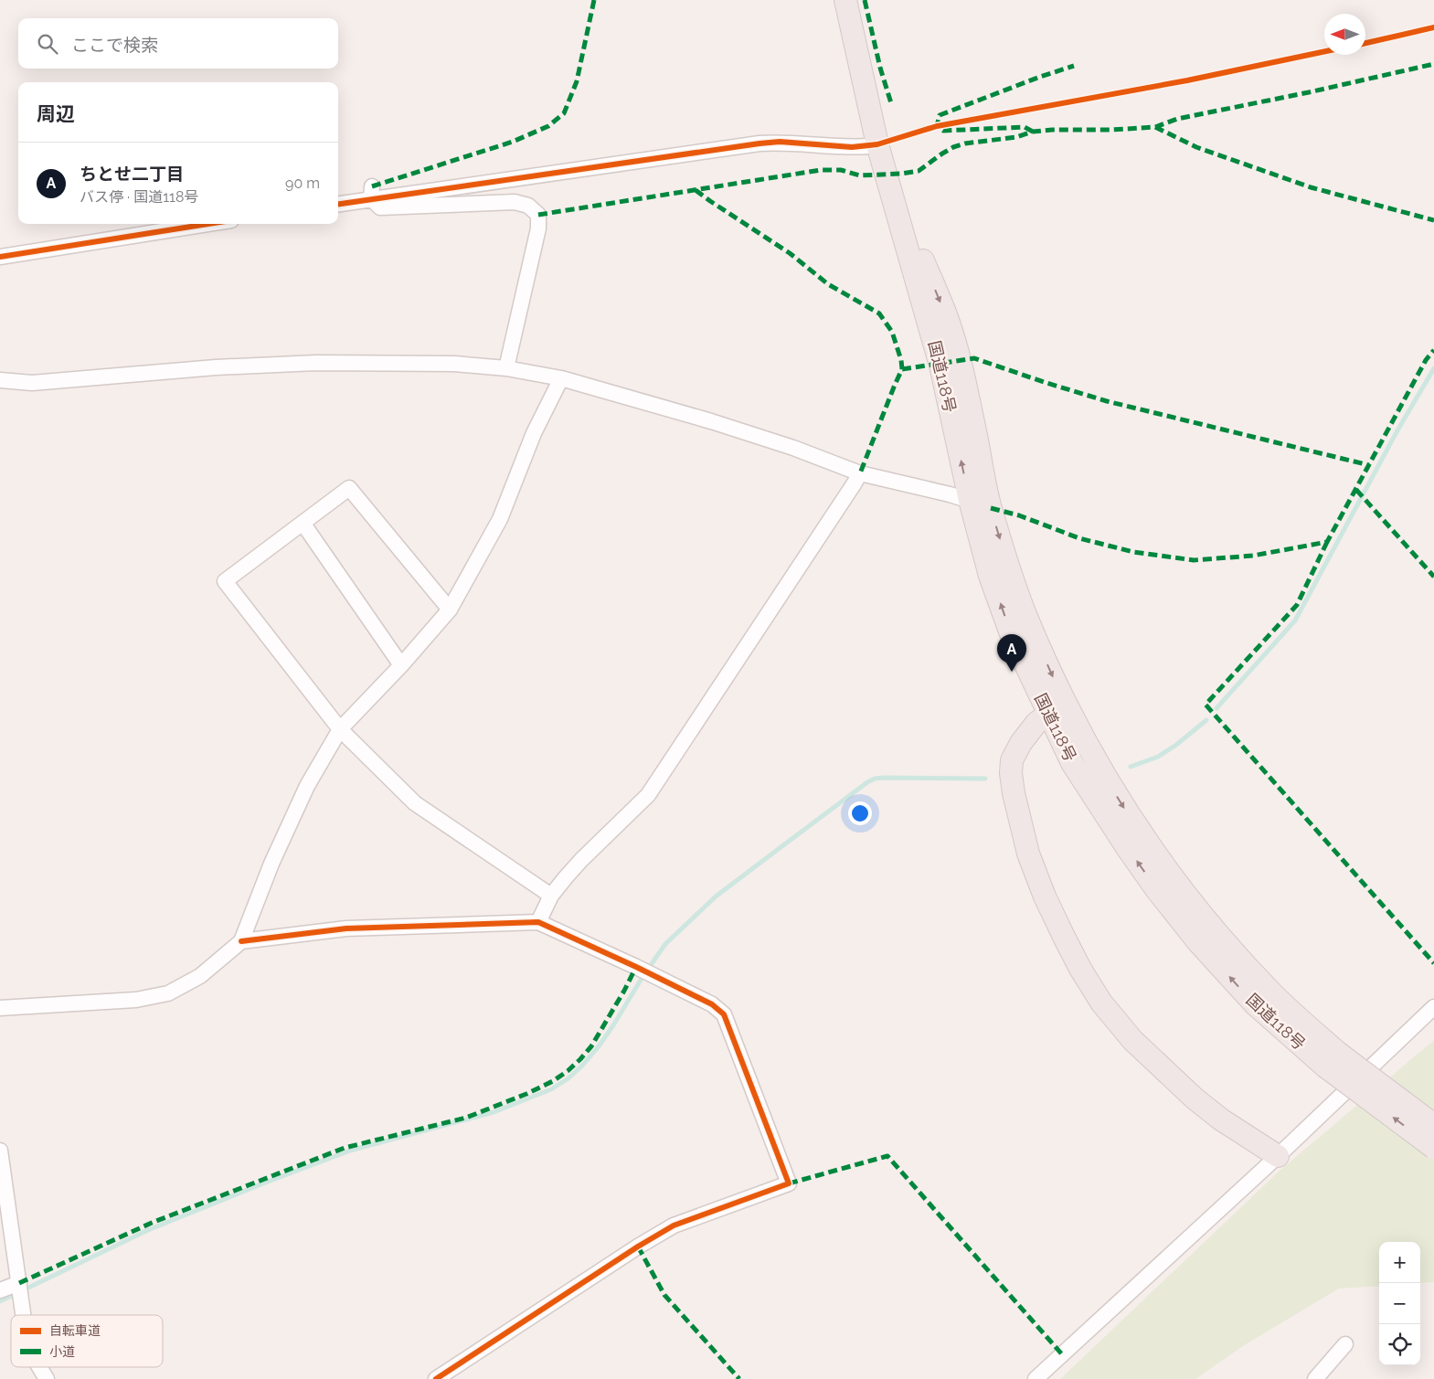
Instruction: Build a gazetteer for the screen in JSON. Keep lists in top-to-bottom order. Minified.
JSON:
{"streets":{"highway":["国道118号"]},"legend":["自転車道","小道"],"north":"left","page":{"search":"ここで検索","heading":"周辺","list":[{"mark":"A","name":"ちとせ二丁目","note":"バス停 · 国道118号","value":"90 m"}],"pins":"A","map_buttons":["+","−"]}}
